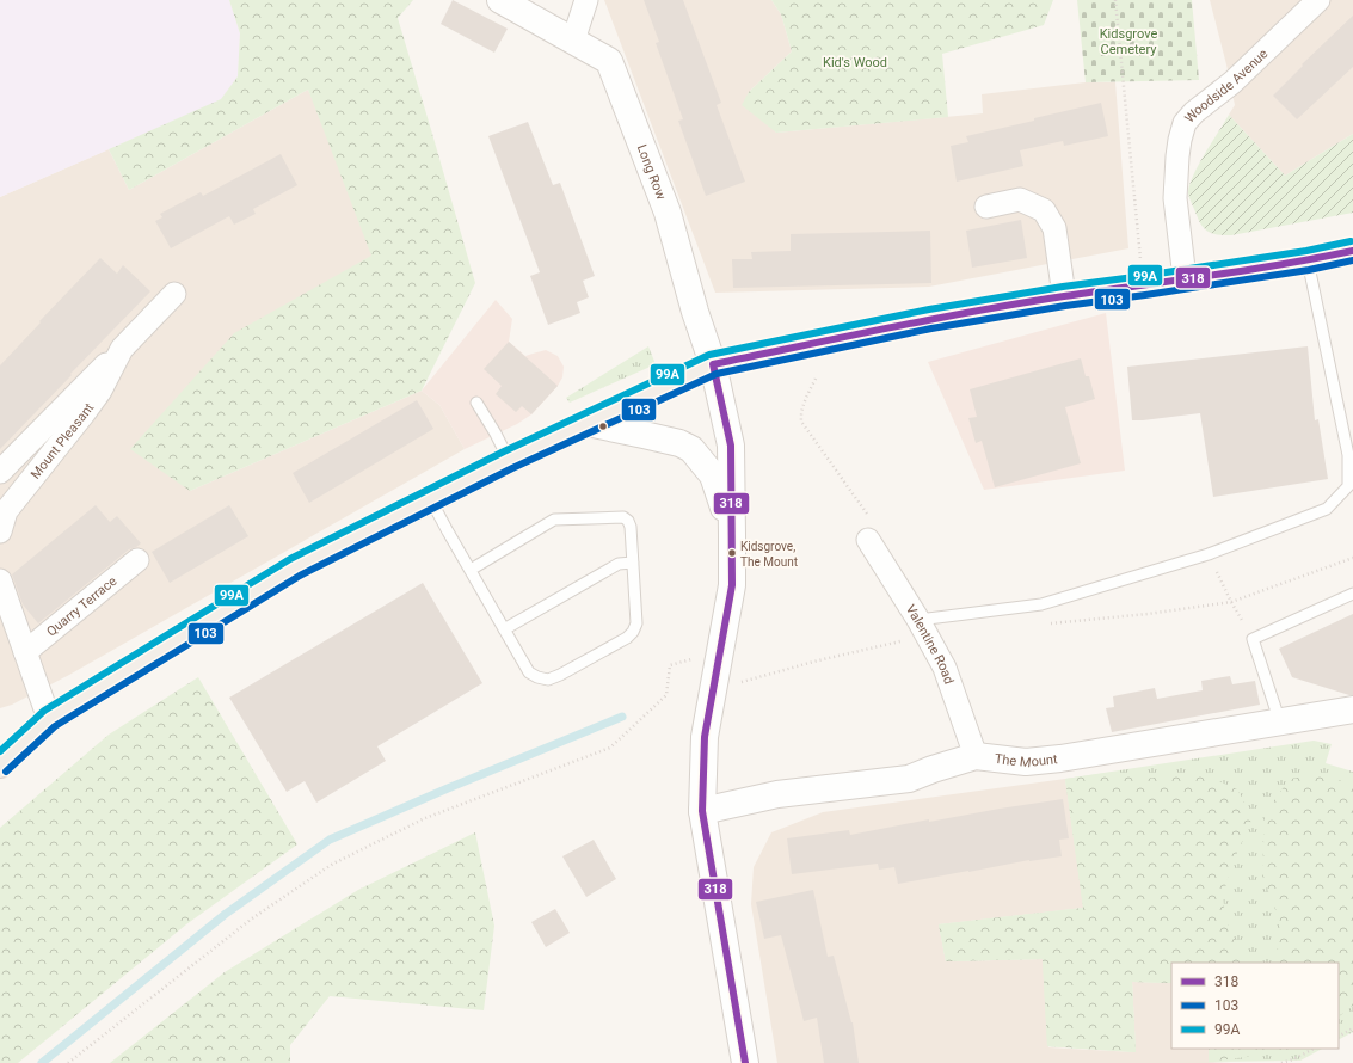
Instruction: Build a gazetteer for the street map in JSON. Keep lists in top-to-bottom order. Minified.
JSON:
{"streets":{"street":["Woodside Avenue","Long Row","Mount Pleasant","Quarry Terrace","Valentine Road","The Mount"]},"crossings":[["Valentine Road","The Mount"]],"parks":["Kidsgrove Cemetery","Kid's Wood"],"places":["Kidsgrove, The Mount"],"lines":["transit line 99A","transit line 318","transit line 103"],"legend":["318","103","99A"]}
